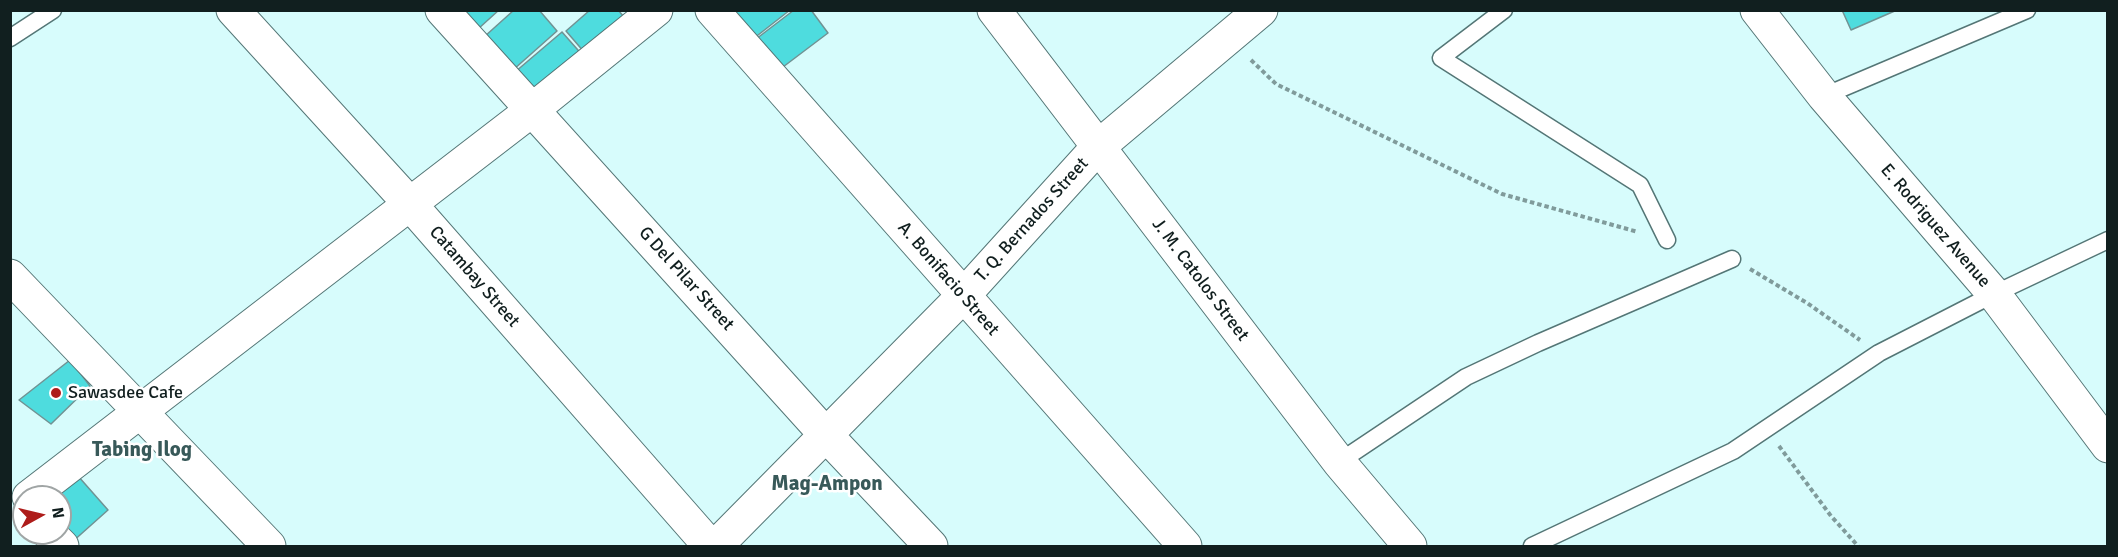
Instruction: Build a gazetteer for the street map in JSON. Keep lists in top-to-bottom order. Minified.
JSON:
{"streets":{"street":["T. Q. Bernados Street","E. Rodriguez Avenue","Catambay Street","G Del Pilar Street","A. Bonifacio Street","J. M. Catolos Street"]},"crossings":[["T. Q. Bernados Street","G Del Pilar Street"],["T. Q. Bernados Street","A. Bonifacio Street"],["T. Q. Bernados Street","J. M. Catolos Street"]],"districts":["Tabing Ilog","Mag-Ampon"],"places":["Sawasdee Cafe"],"north":"right"}
